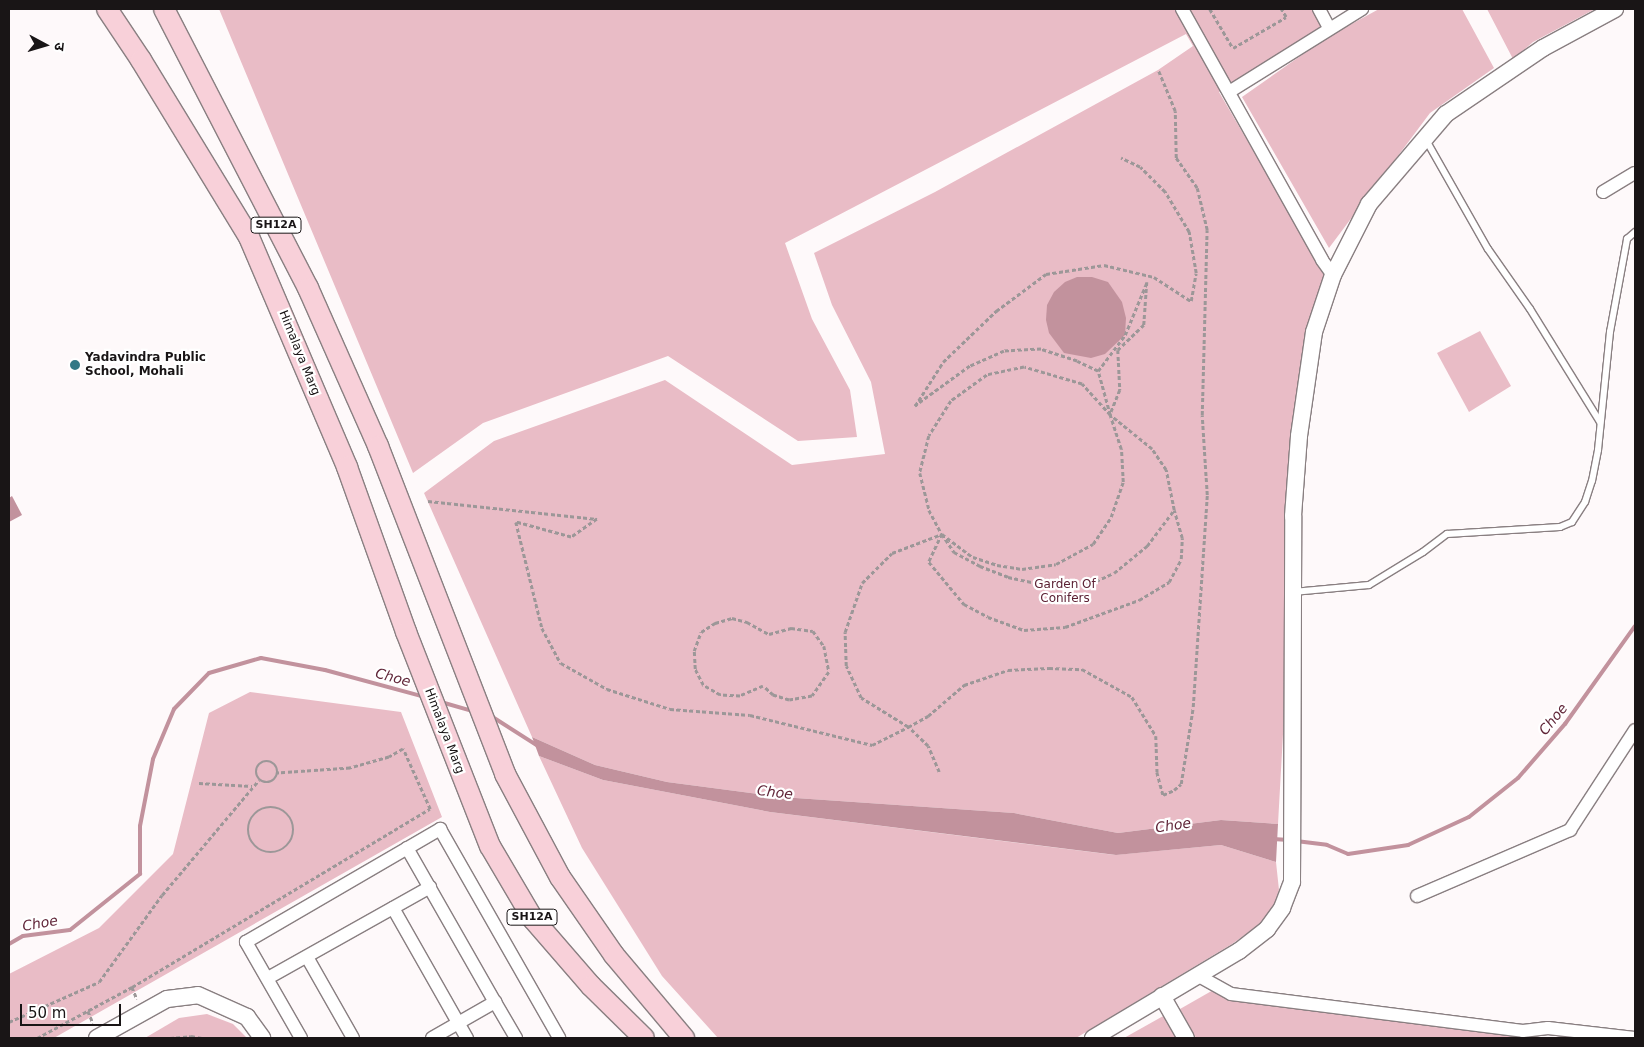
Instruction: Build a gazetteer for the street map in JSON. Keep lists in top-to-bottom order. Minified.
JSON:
{"streets":{"main road":["SH12A","Himalaya Marg"]},"water":["Choe"],"parks":["Garden Of Conifers"],"places":["Yadavindra Public School, Mohali"],"scale_bar":"50 m","north":"right"}
